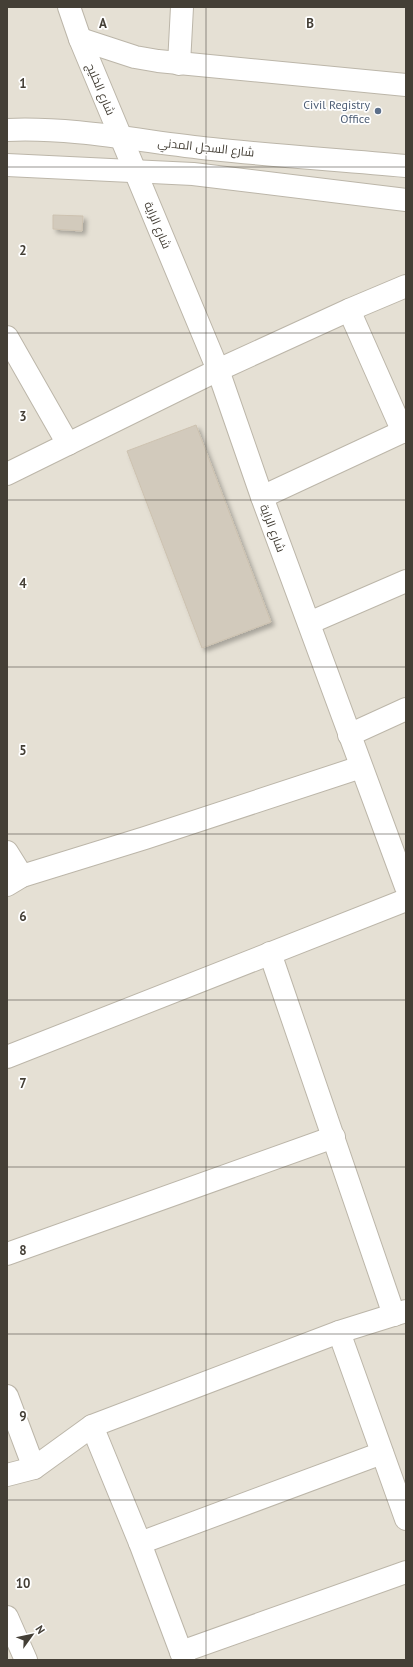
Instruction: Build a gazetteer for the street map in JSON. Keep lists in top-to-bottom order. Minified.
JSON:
{"streets":{"street":["شارع الخليج","شارع السجل المدني","شارع الراية"]},"crossings":[["شارع الخليج","شارع السجل المدني"],["شارع الخليج","شارع الراية"]],"places":["Civil Registry Office"],"north":"top right","grid":{"columns":["A","B"],"rows":["1","2","3","4","5","6","7","8","9","10"]}}
